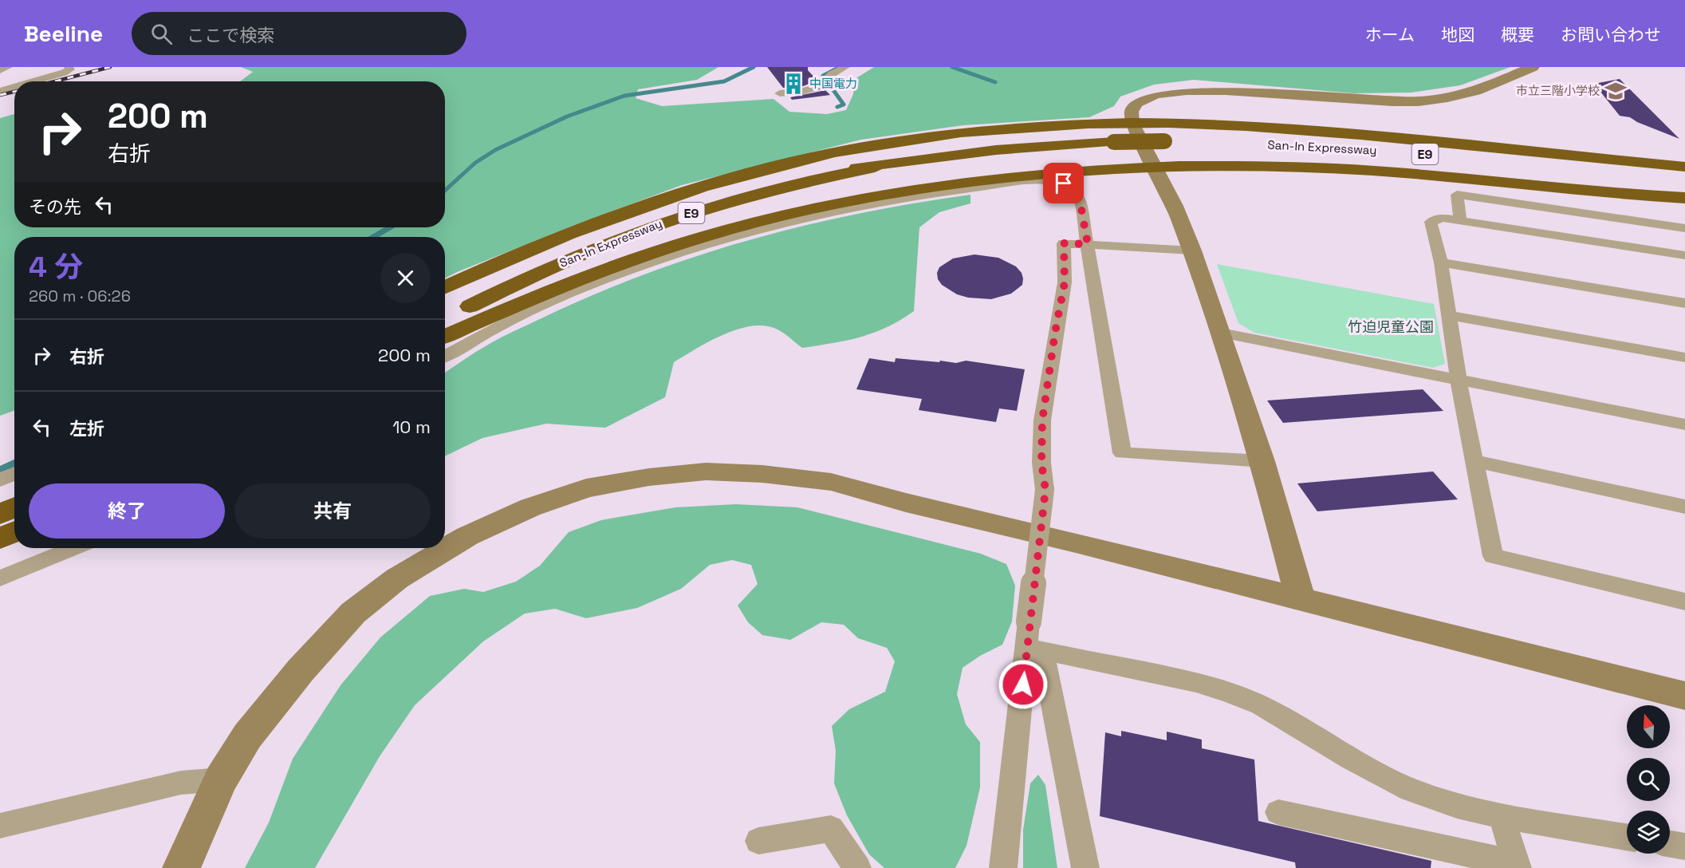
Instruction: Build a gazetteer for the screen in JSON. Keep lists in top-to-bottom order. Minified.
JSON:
{"streets":{"highway":["San-In Expressway","E9"]},"parks":["竹迫児童公園"],"places":{"building":["中国電力"],"school or university":["市立三階小学校"]},"north":"top","page":{"header":"Beeline","search":"ここで検索","nav":["ホーム","地図","概要","お問い合わせ"],"turn":["200 m","右折"],"then":"その先","heading":["4 分","260 m · 06:26"],"list":[{"name":"右折","value":"200 m"},{"name":"左折","value":"10 m"}],"buttons":["終了","共有"]}}
